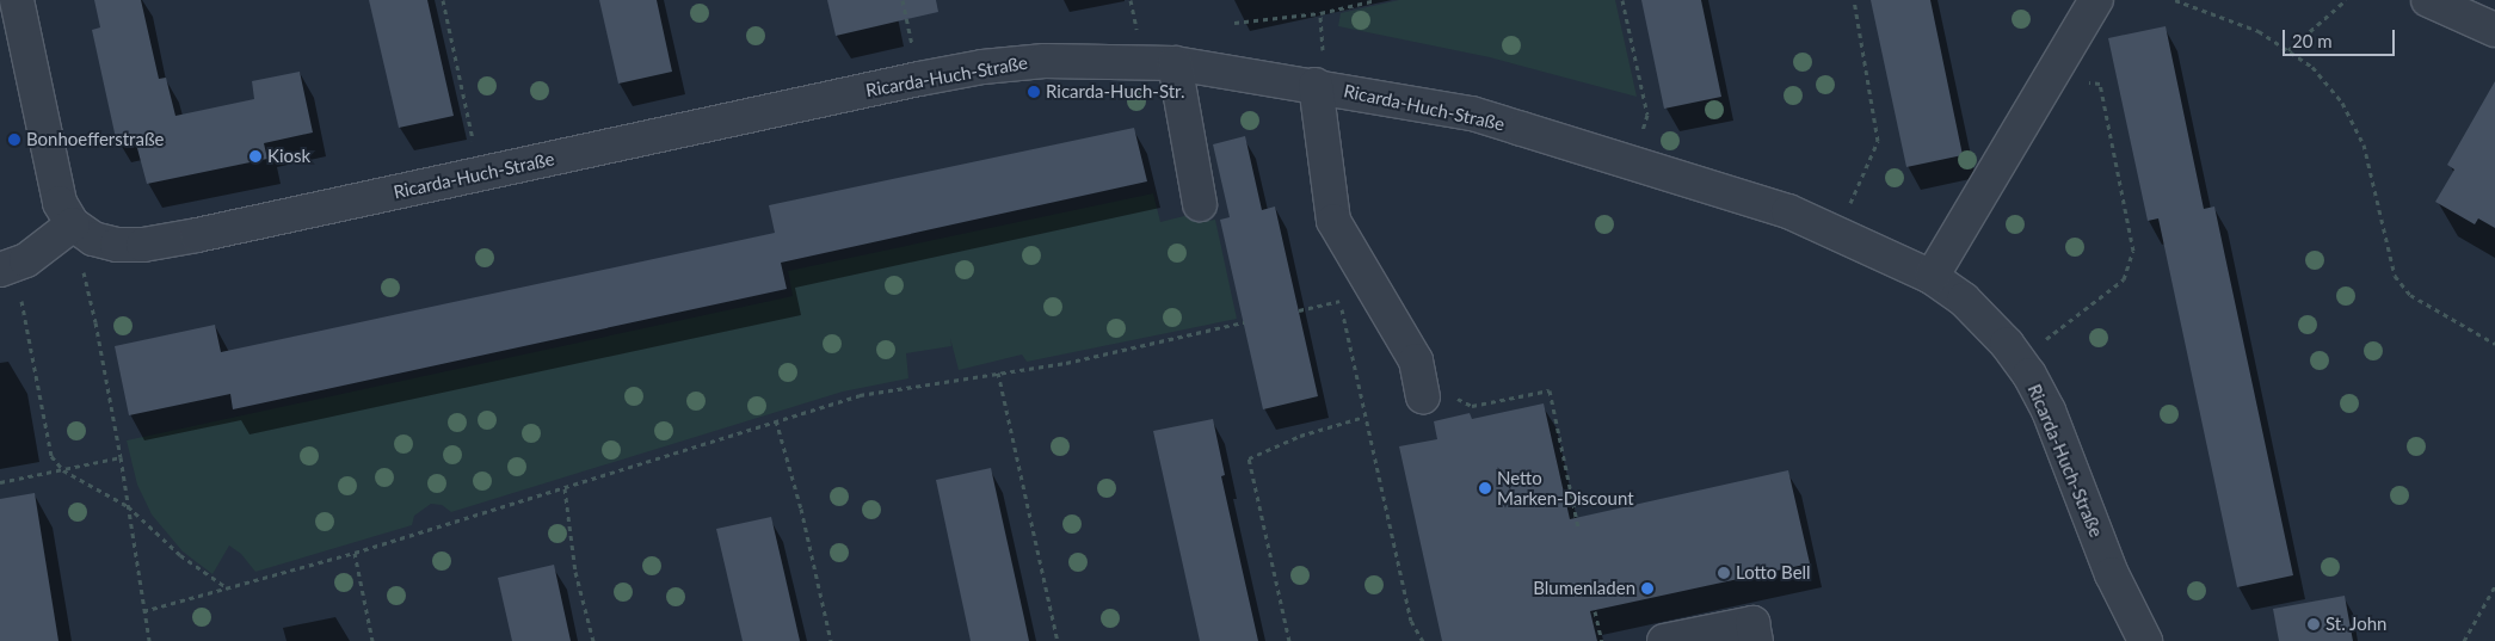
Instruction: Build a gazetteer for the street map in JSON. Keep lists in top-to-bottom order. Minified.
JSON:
{"streets":{"street":["Ricarda-Huch-Straße"]},"places":["Ricarda-Huch-Str.","Bonhoefferstraße","Kiosk","Netto Marken-Discount","Lotto Bell","Blumenladen","St. John"],"scale_bar":"20 m"}
